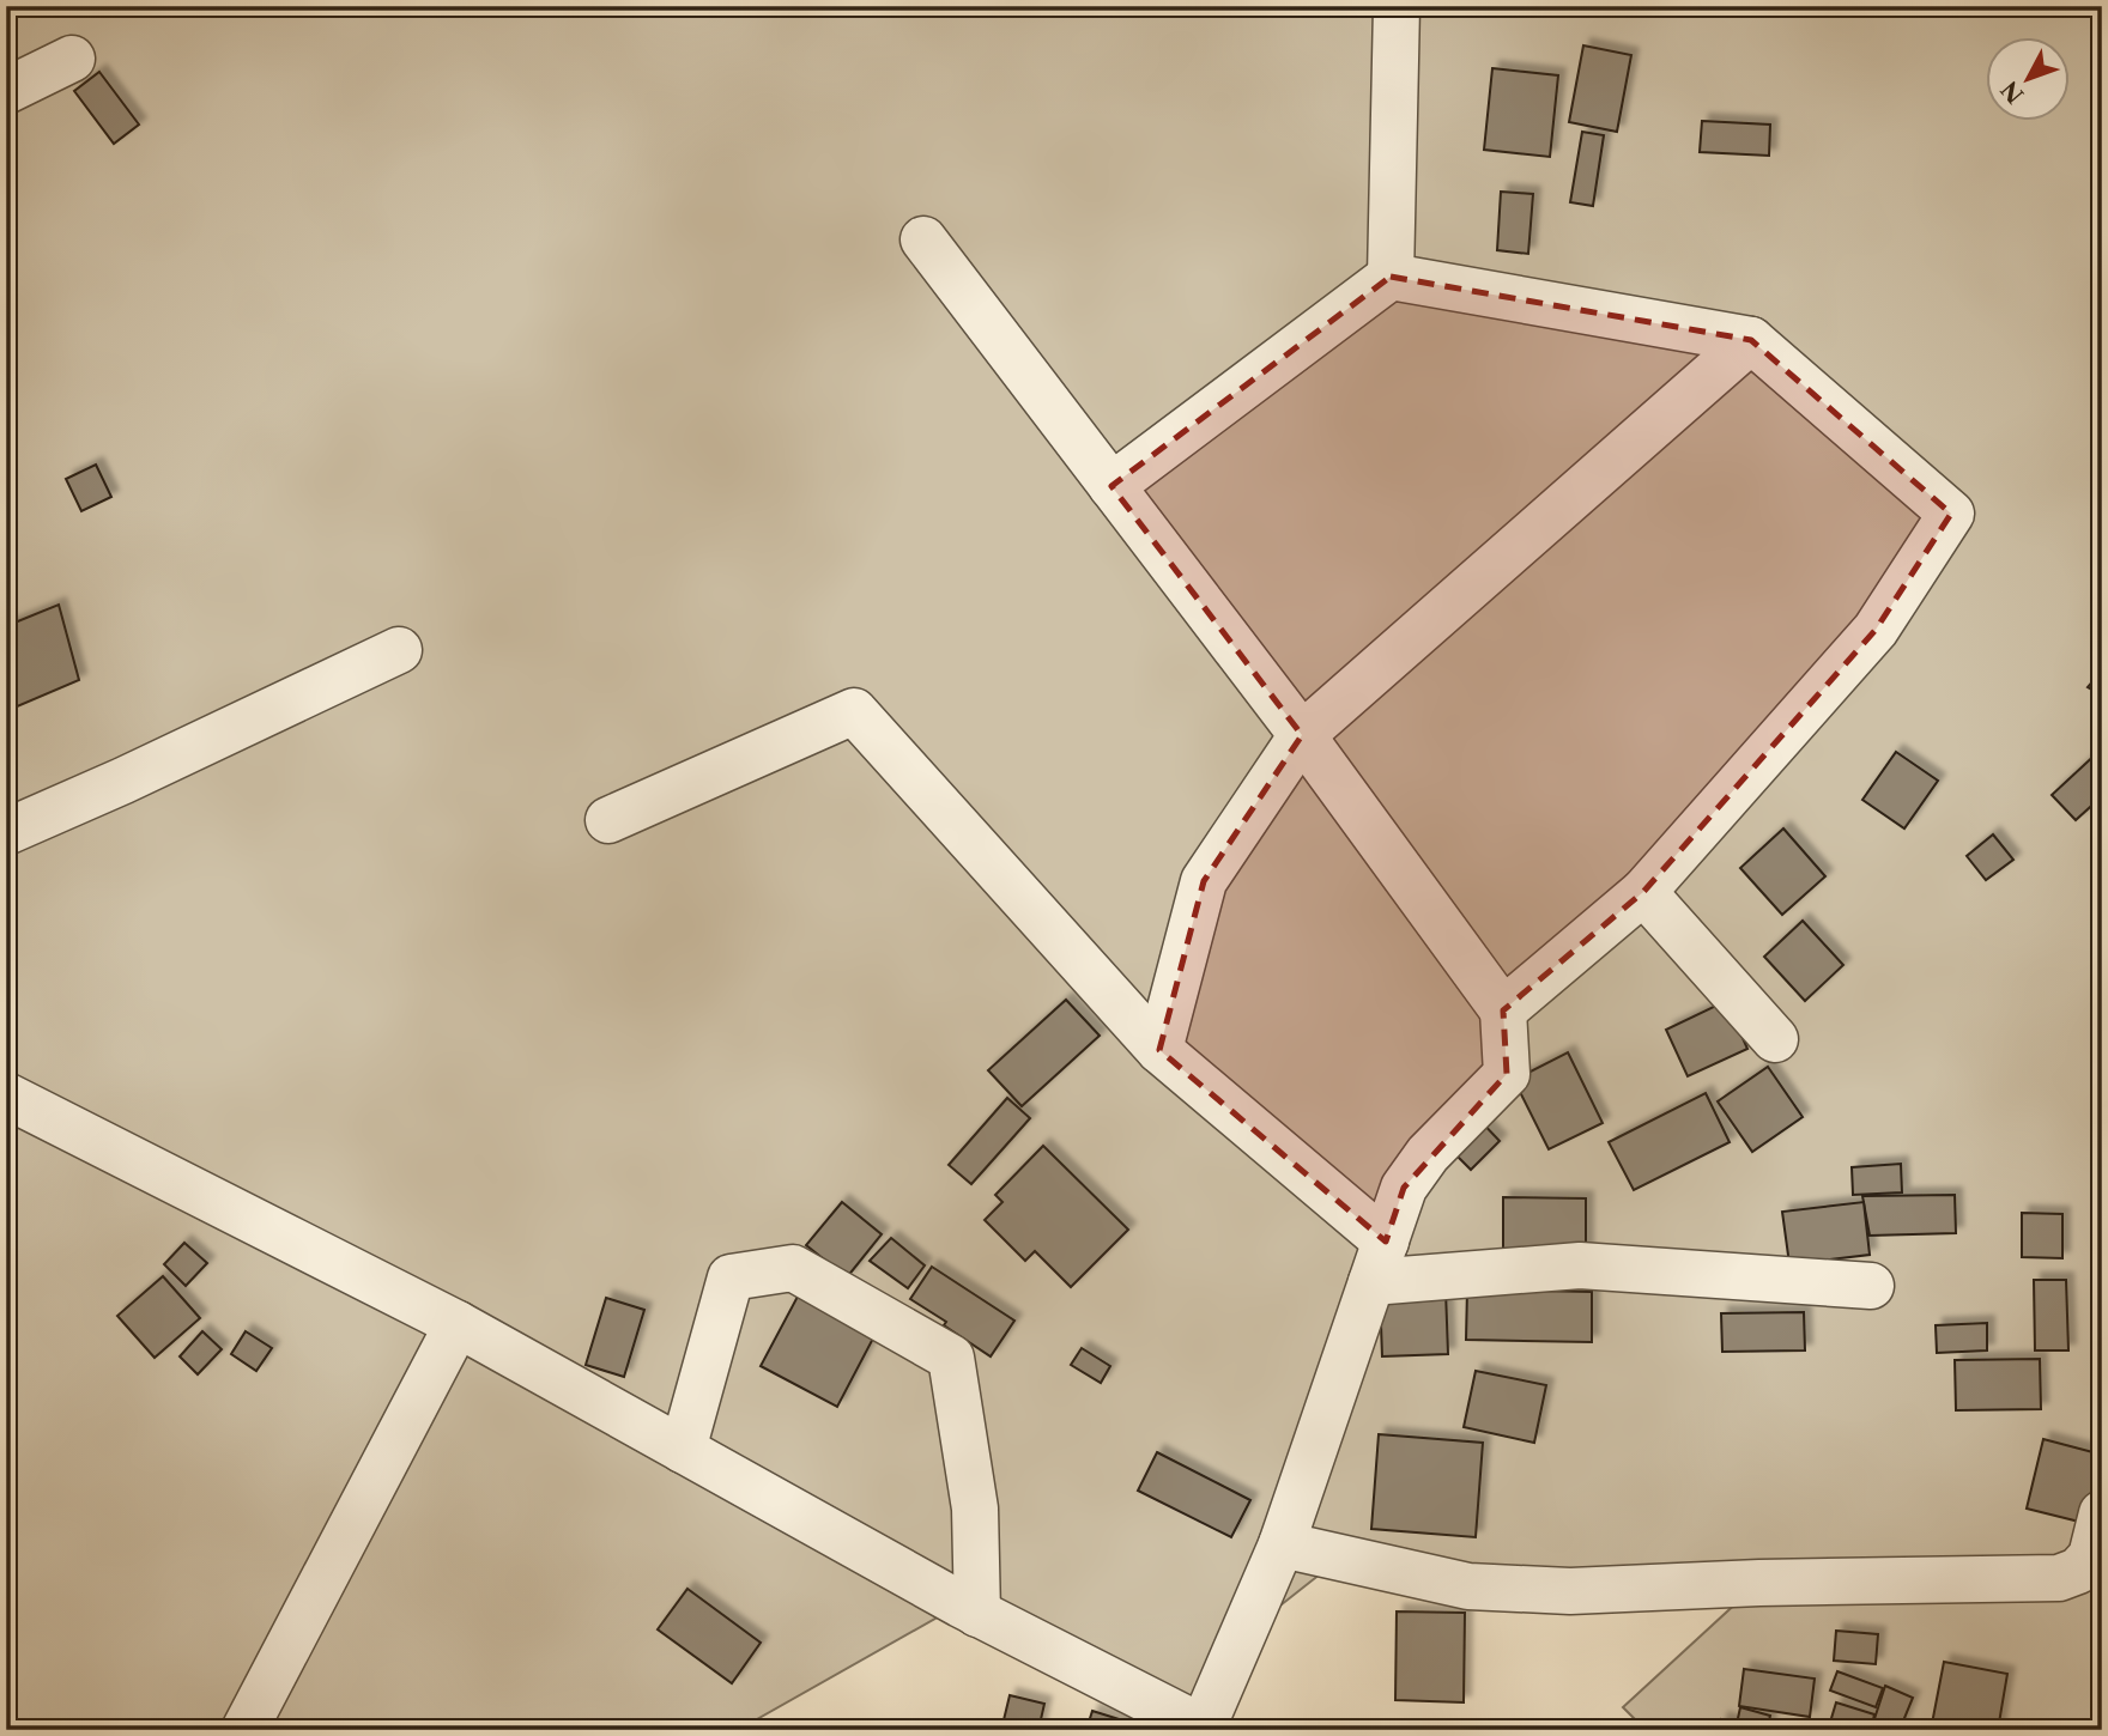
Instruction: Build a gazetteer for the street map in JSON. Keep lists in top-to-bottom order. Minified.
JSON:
{"north":"bottom left"}
